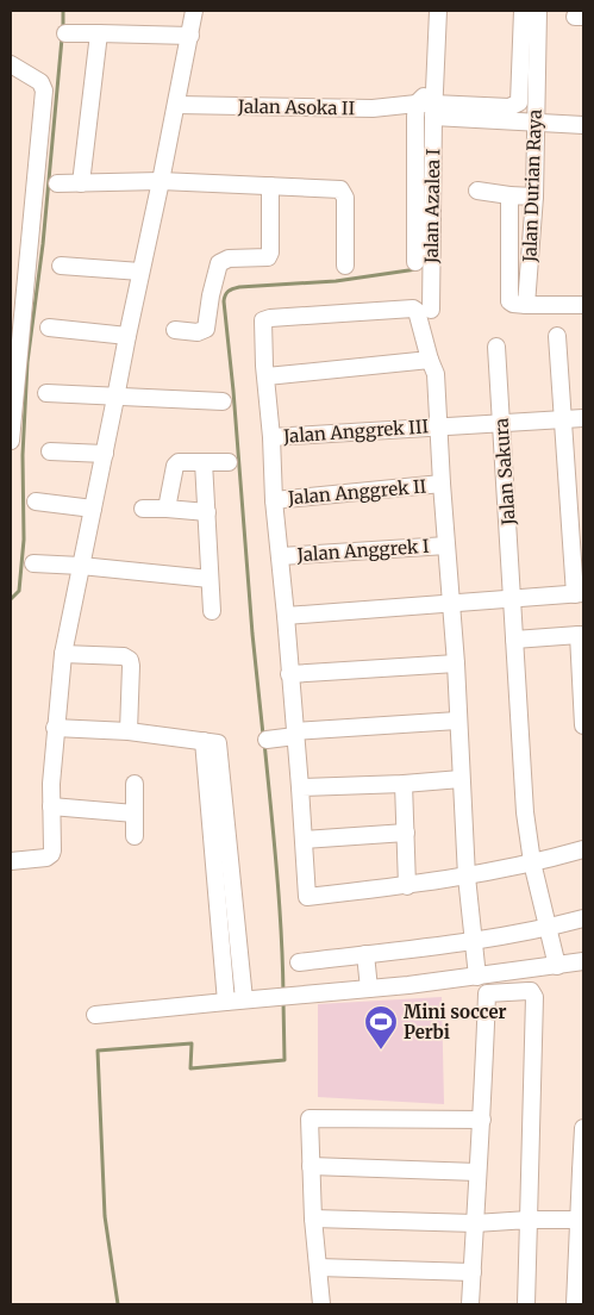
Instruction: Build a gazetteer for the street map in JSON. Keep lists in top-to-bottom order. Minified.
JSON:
{"streets":{"street":["Jalan Asoka II","Jalan Durian Raya","Jalan Azalea I","Jalan Anggrek III","Jalan Sakura","Jalan Anggrek II","Jalan Anggrek I"]},"crossings":[["Jalan Asoka II","Jalan Azalea I"],["Jalan Anggrek III","Jalan Sakura"]],"places":{"sports":["Mini soccer Perbi"]}}
